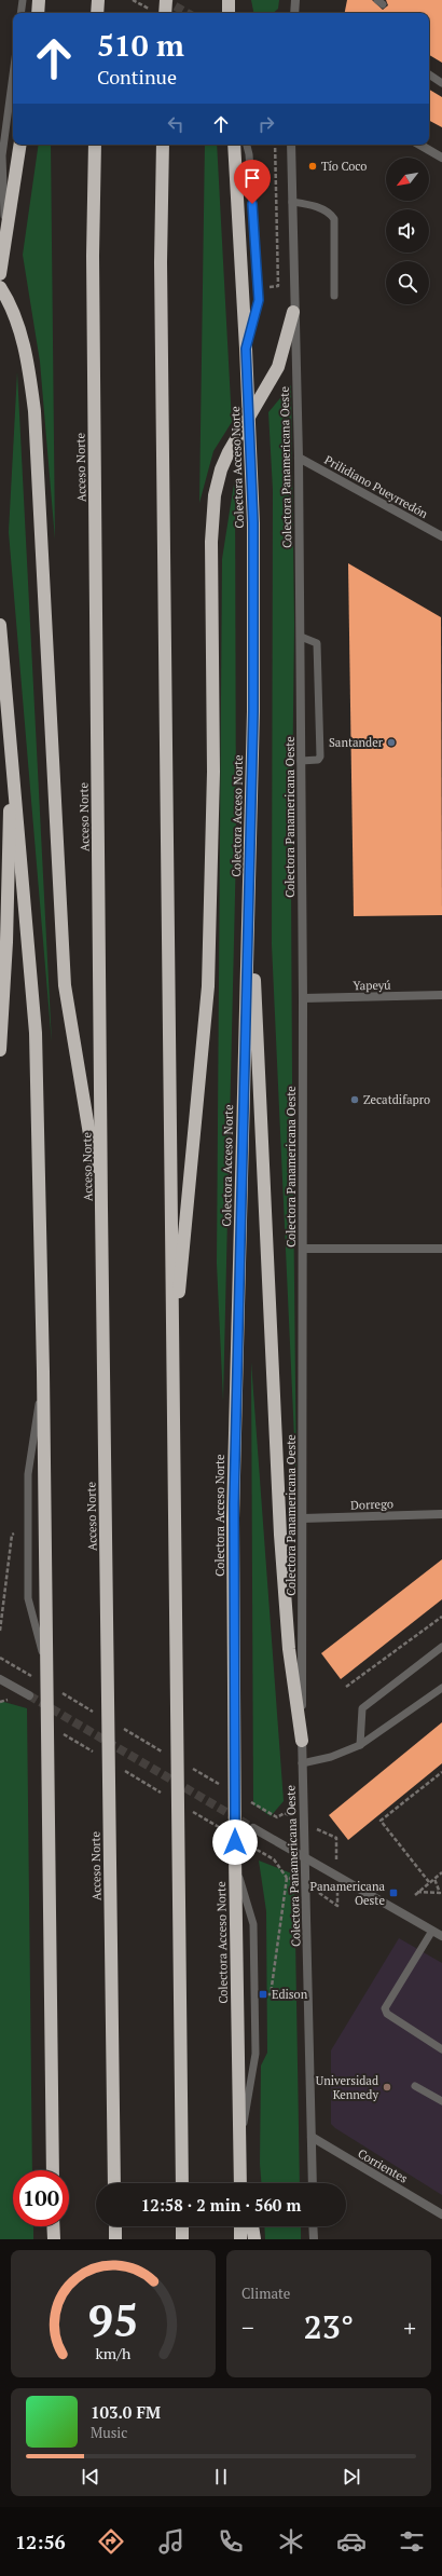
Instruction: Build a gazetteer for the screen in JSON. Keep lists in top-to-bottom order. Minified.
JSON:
{"streets":{"highway":["Acceso Norte","Colectora Acceso Norte"],"street":["Colectora Panamericana Oeste","Prilidiano Pueyrredón","Yapeyú","Dorrego","Corrientes"]},"crossings":[["Colectora Panamericana Oeste","Prilidiano Pueyrredón"],["Colectora Panamericana Oeste","Yapeyú"],["Colectora Panamericana Oeste","Dorrego"],["Colectora Panamericana Oeste","Corrientes"]],"places":{"other":["Tío Coco","Santander","Zecatdifapro","Universidad Kennedy"],"transit":["Panamericana Oeste","Edison"]},"north":"bottom left","page":{"turn":["510 m","Continue"],"limit":"100","trip":"12:58 · 2 min · 560 m","tile":"Climate","heat":["−","23°","+"],"song":["103.0 FM","Music"],"tabs":"12:56","gauge":["95","km/h"]}}
